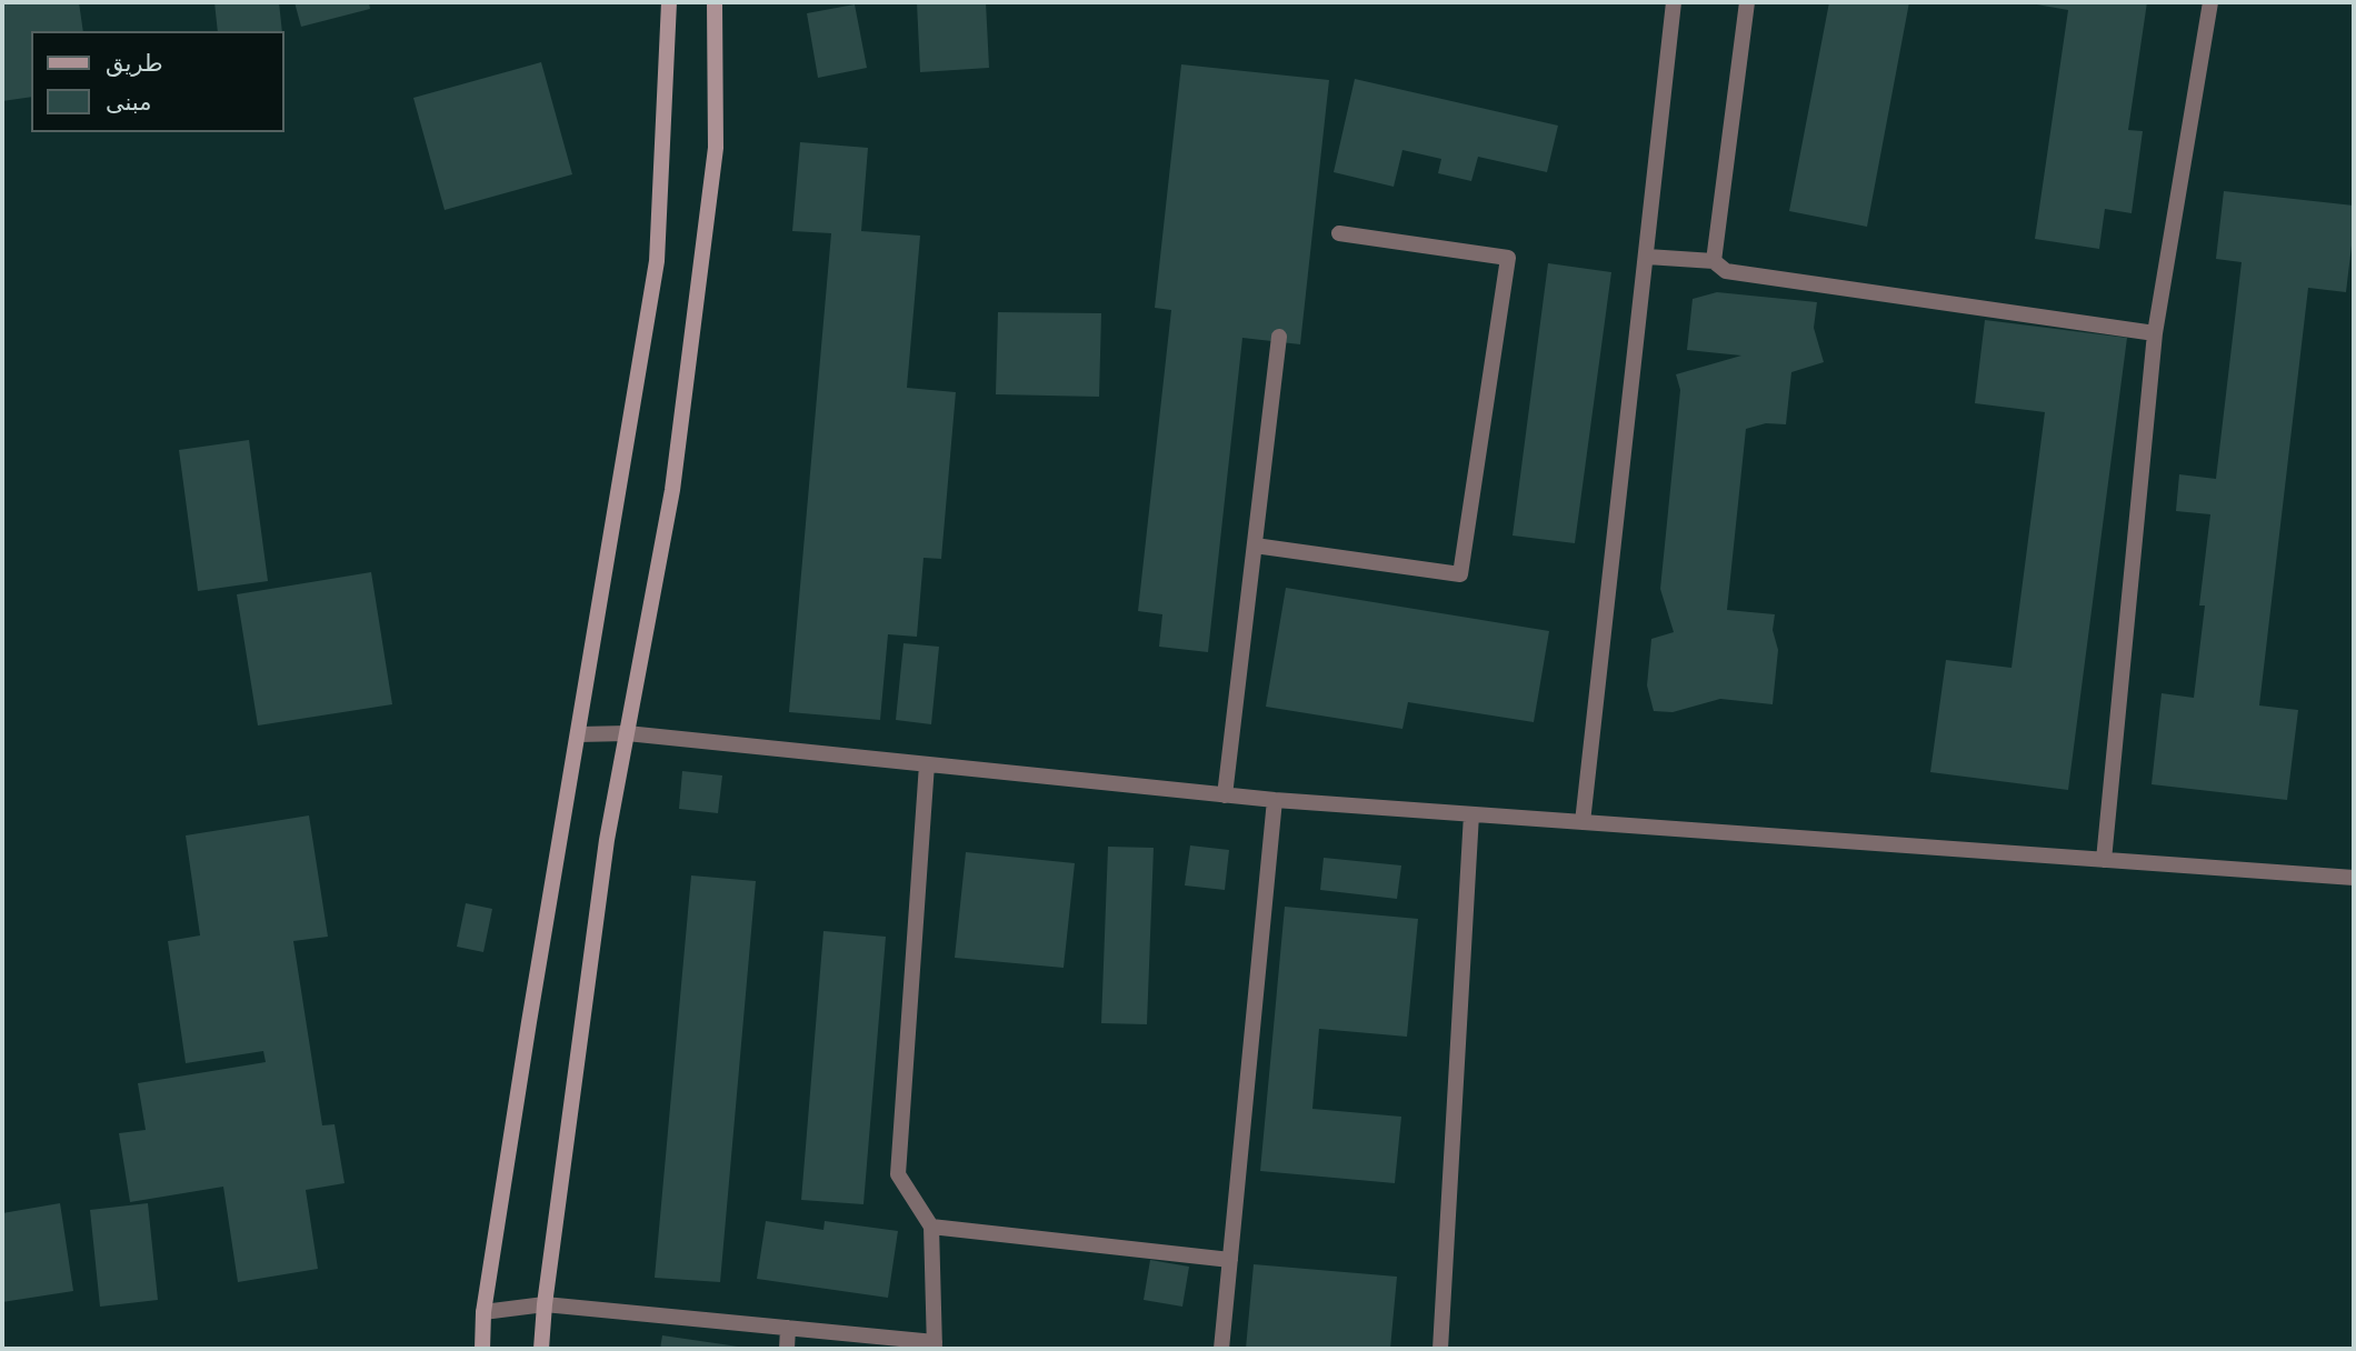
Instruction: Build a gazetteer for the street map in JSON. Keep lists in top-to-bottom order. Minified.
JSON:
{"legend":["طريق","مبنى"]}
